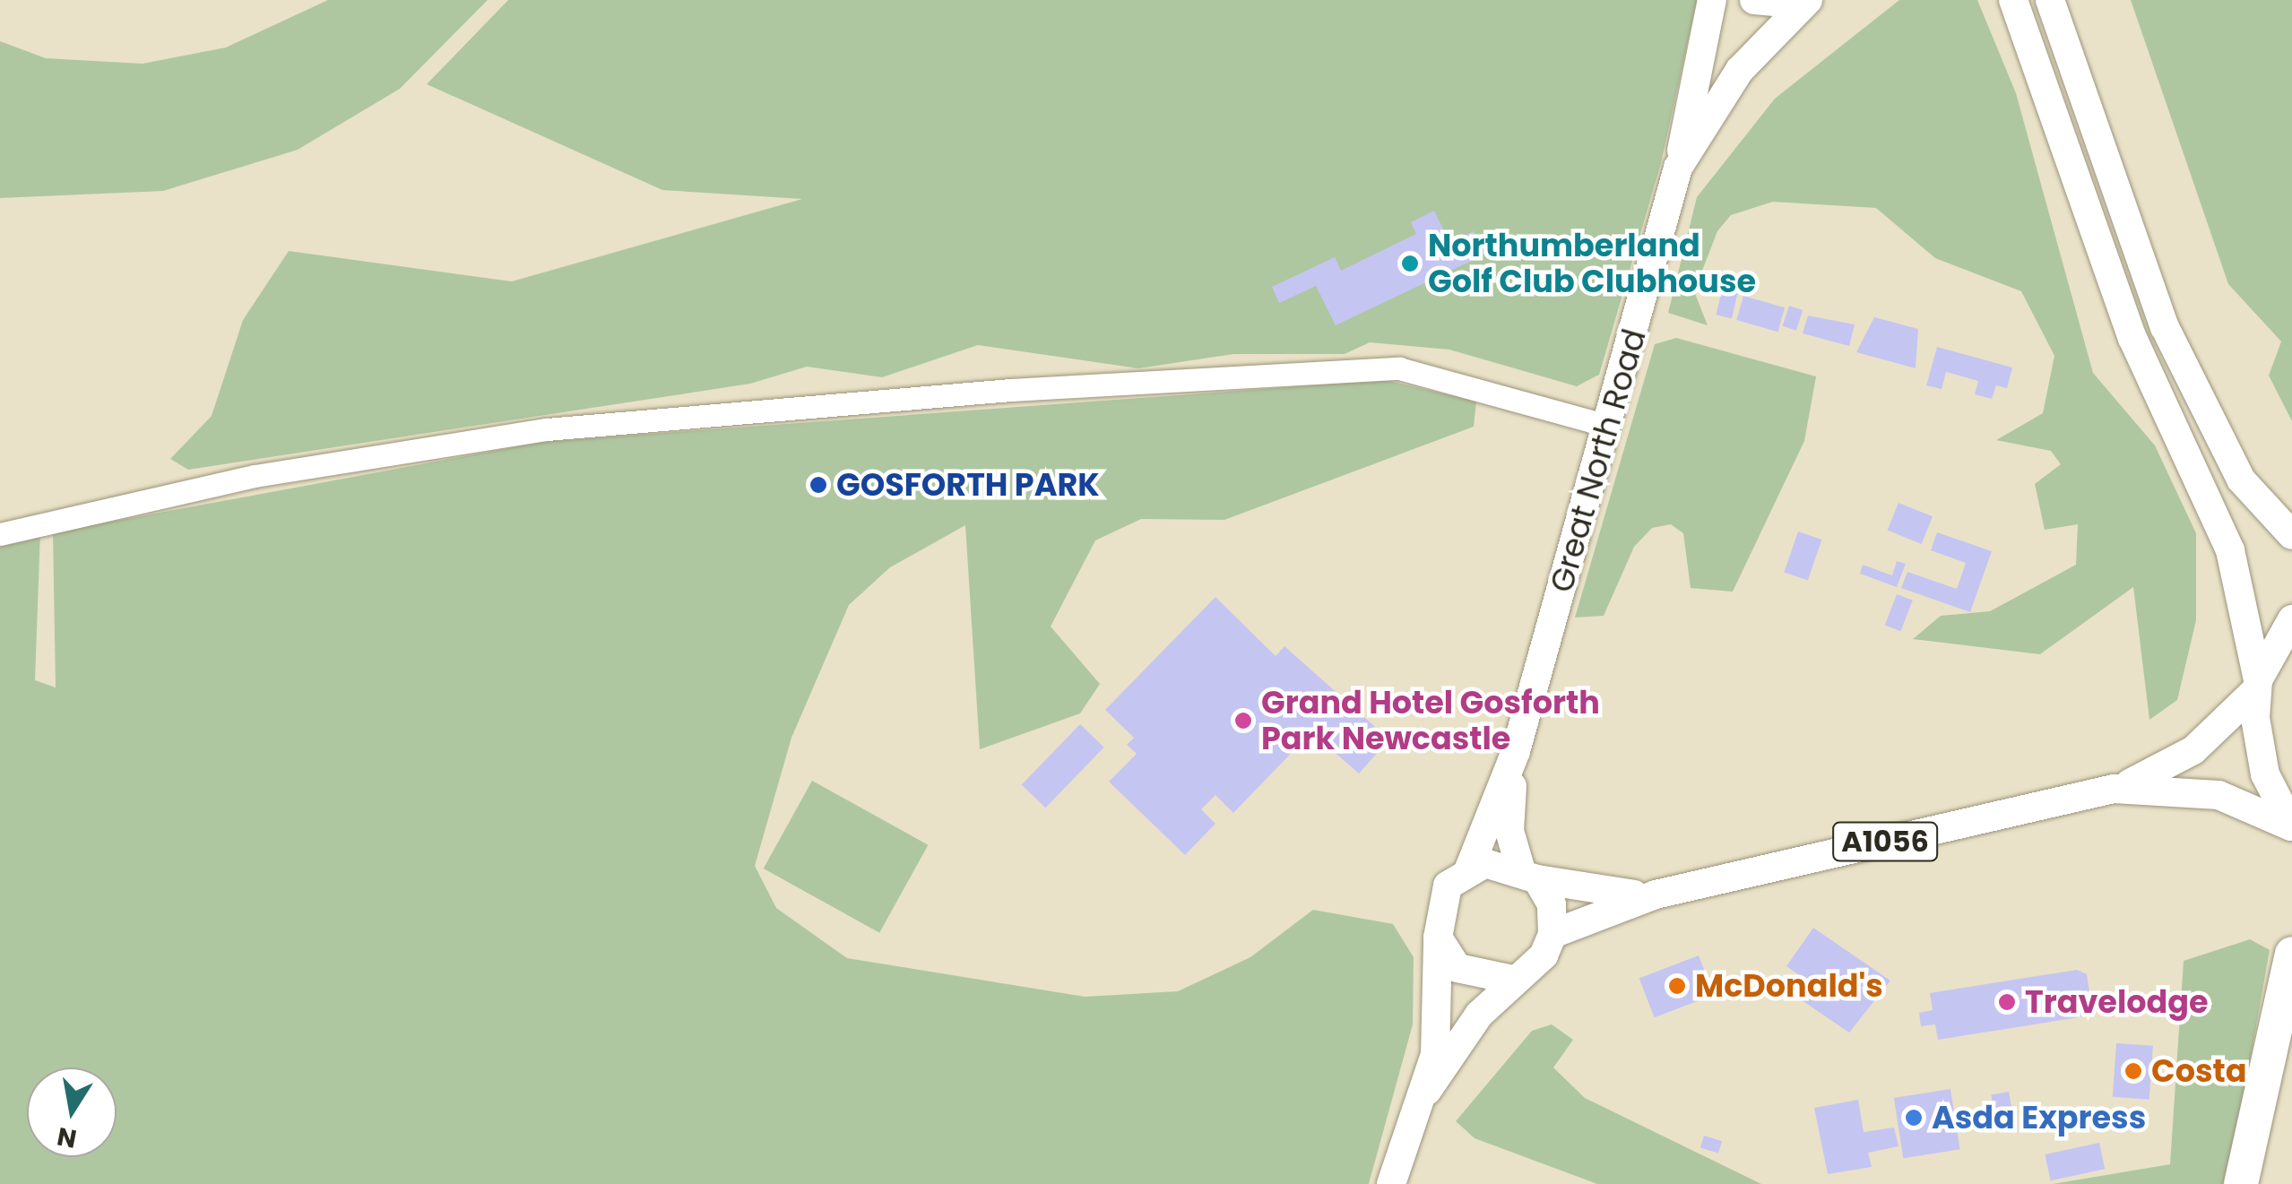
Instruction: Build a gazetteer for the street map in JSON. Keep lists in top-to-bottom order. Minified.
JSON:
{"streets":{"main road":["Great North Road","A1056"]},"crossings":[["Great North Road","A1056"]],"places":["Northumberland Golf Club Clubhouse","GOSFORTH PARK","Grand Hotel Gosforth Park Newcastle","McDonald's","Travelodge","Costa","Asda Express"],"north":"bottom"}
